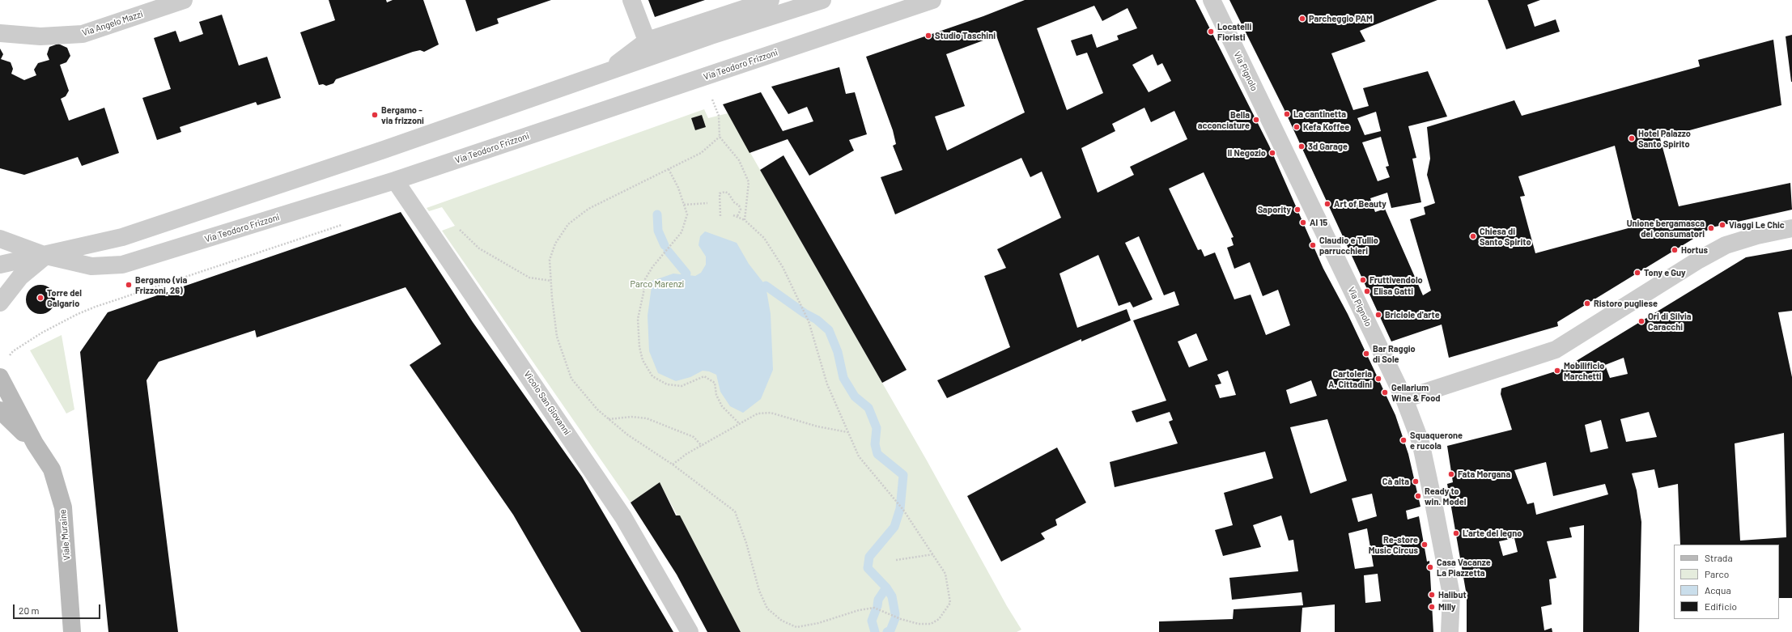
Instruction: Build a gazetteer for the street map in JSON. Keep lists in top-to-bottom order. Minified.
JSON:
{"streets":{"street":["Via Angelo Mazzi","Via Teodoro Frizzoni","Via Pignolo","Vicolo San Giovanni","Viale Muraine"]},"crossings":[["Via Teodoro Frizzoni","Vicolo San Giovanni"]],"parks":["Parco Marenzi"],"places":["Parcheggio PAM","Locatelli Fioristi","Studio Taschini","La cantinetta","Bergamo - via frizzoni","Bella acconciature","Kefa Koffee","Hotel Palazzo Santo Spirito","3d Garage","Il Negozio","Art of Beauty","Sapority","Al 15","Viaggi Le Chic","Unione bergamasca dei consumatori","Chiesa di Santo Spirito","Claudio e Tullio parrucchieri","Hortus","Tony e Guy","Fruttivendolo","Bergamo (via Frizzoni, 26)","Elisa Gatti","Torre del Galgario","Ristoro pugliese","Briciole d'arte","Ori di Silvia Caracchi","Bar Raggio di Sole","Mobilificio Marchetti","Cartoleria A. Cittadini","Gellarium Wine & Food","Squaquerone e rucola","Fata Morgana","Cà alta","Ready to win. Model","L'arte del legno","Re-store Music Circus","Casa Vacanze La Piazzetta","Halibut","Milly"],"legend":["Strada","Parco","Acqua","Edificio"],"scale_bar":"20 m"}
